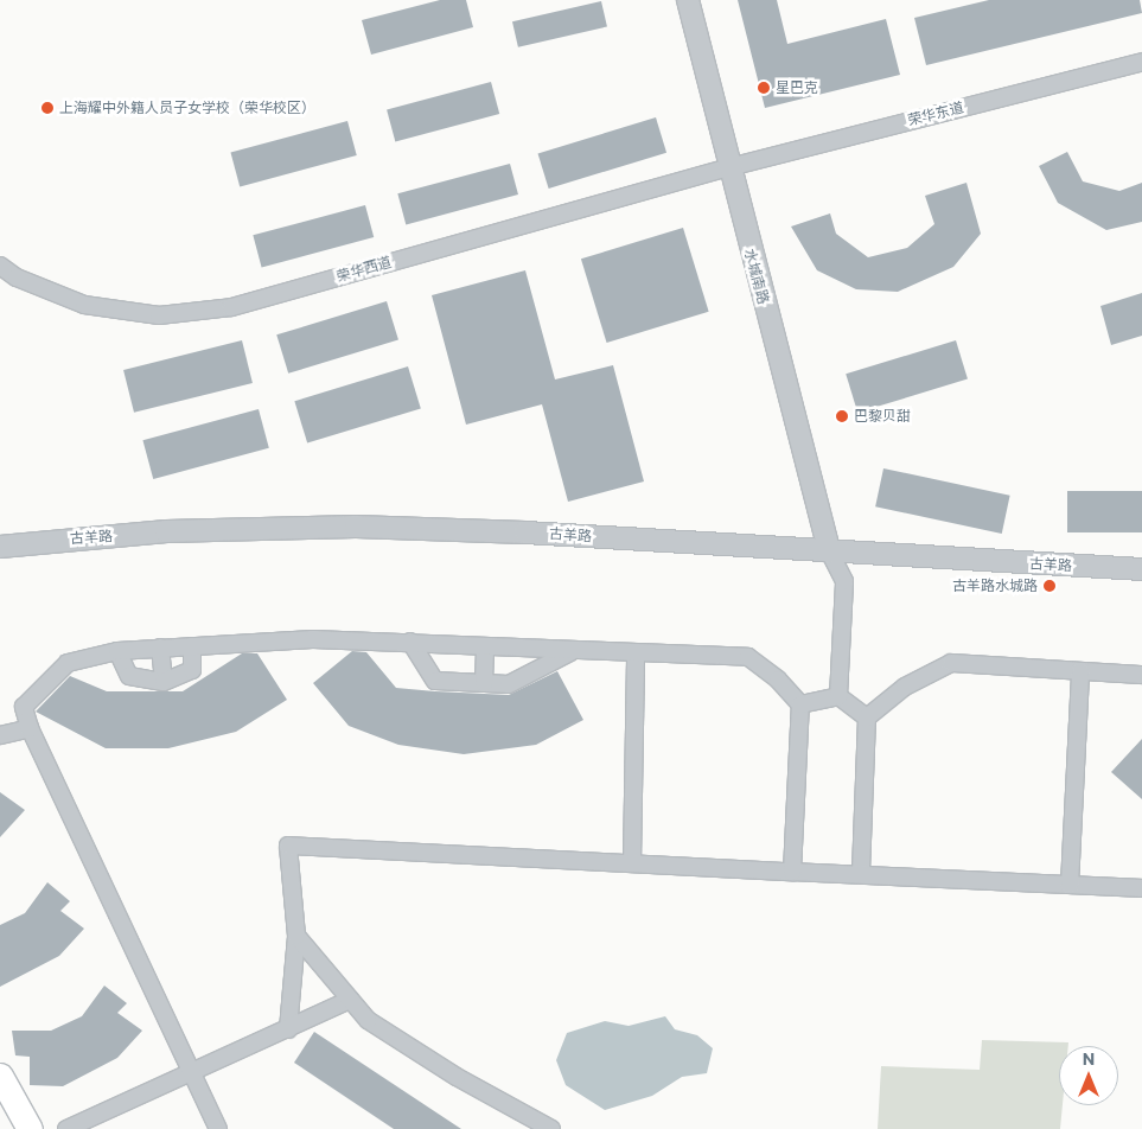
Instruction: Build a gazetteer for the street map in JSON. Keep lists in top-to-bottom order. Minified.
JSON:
{"streets":{"street":["荣华东道","荣华西道","水城南路","古羊路"]},"crossings":[["荣华东道","荣华西道"],["荣华东道","水城南路"],["荣华西道","水城南路"],["水城南路","古羊路"]],"places":["星巴克","上海耀中外籍人员子女学校（荣华校区）","巴黎贝甜","古羊路水城路"],"north":"top"}
